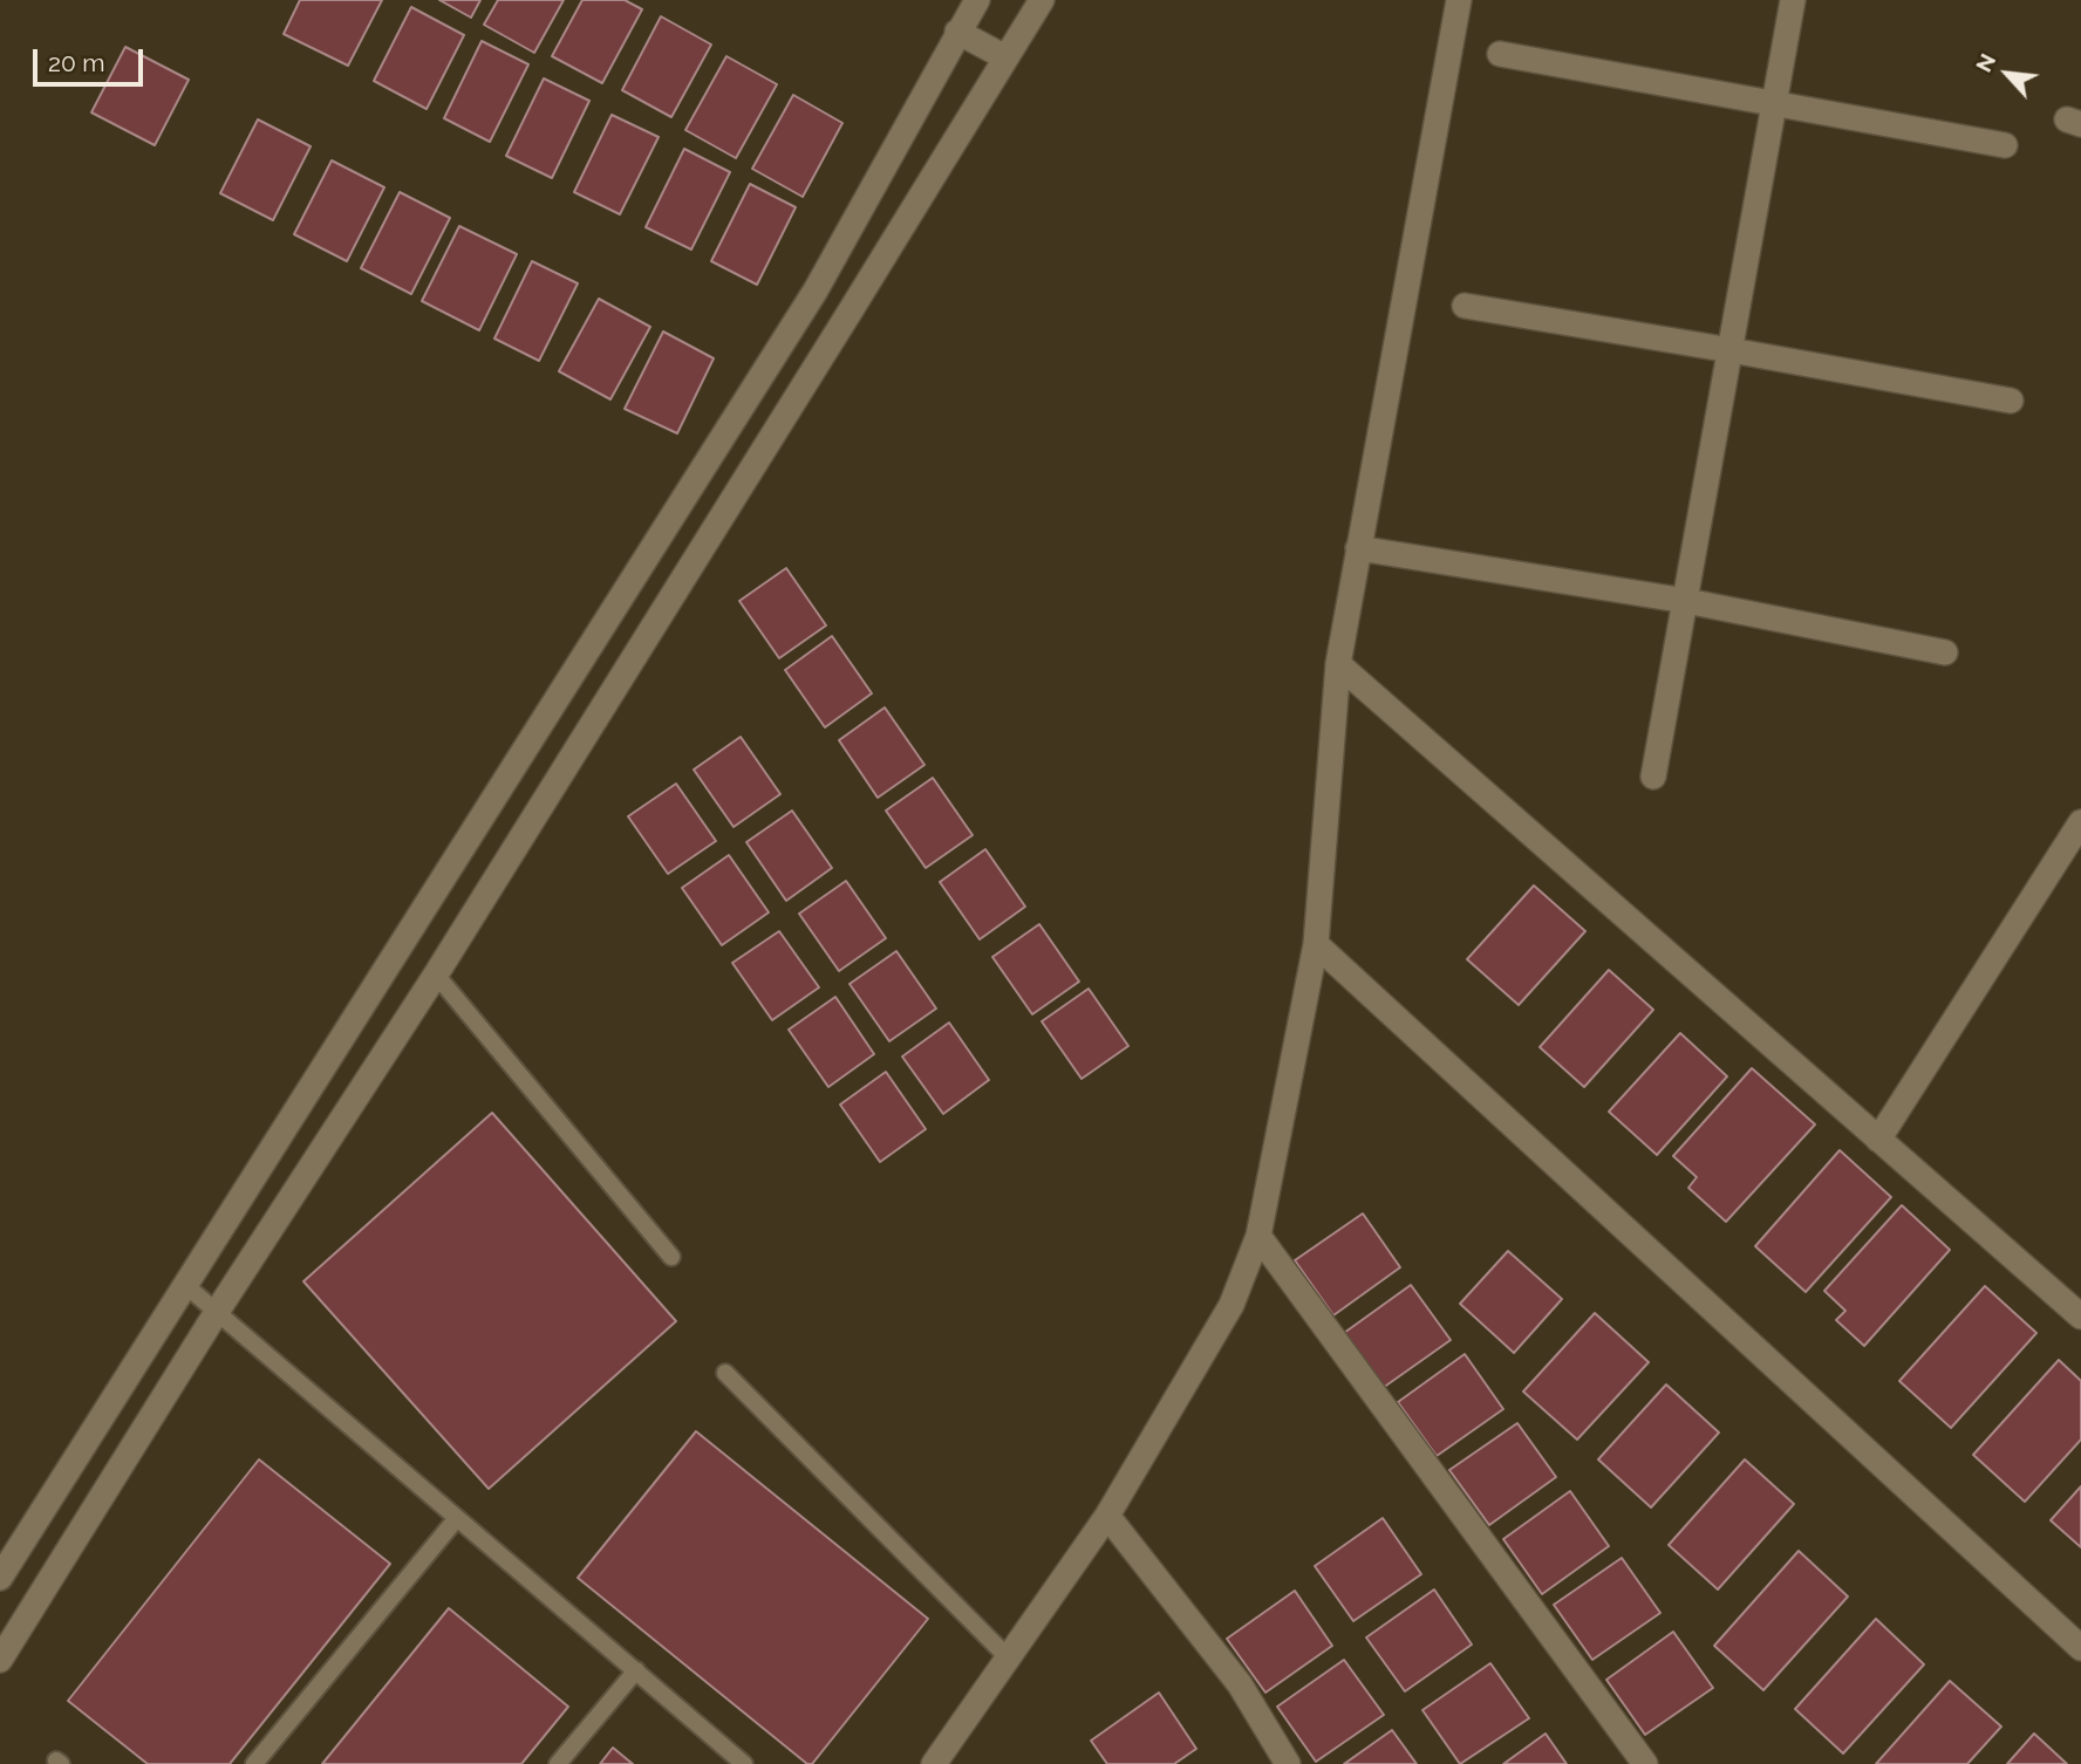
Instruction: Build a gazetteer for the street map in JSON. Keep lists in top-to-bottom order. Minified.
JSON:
{"scale_bar":"20 m","north":"top left"}
